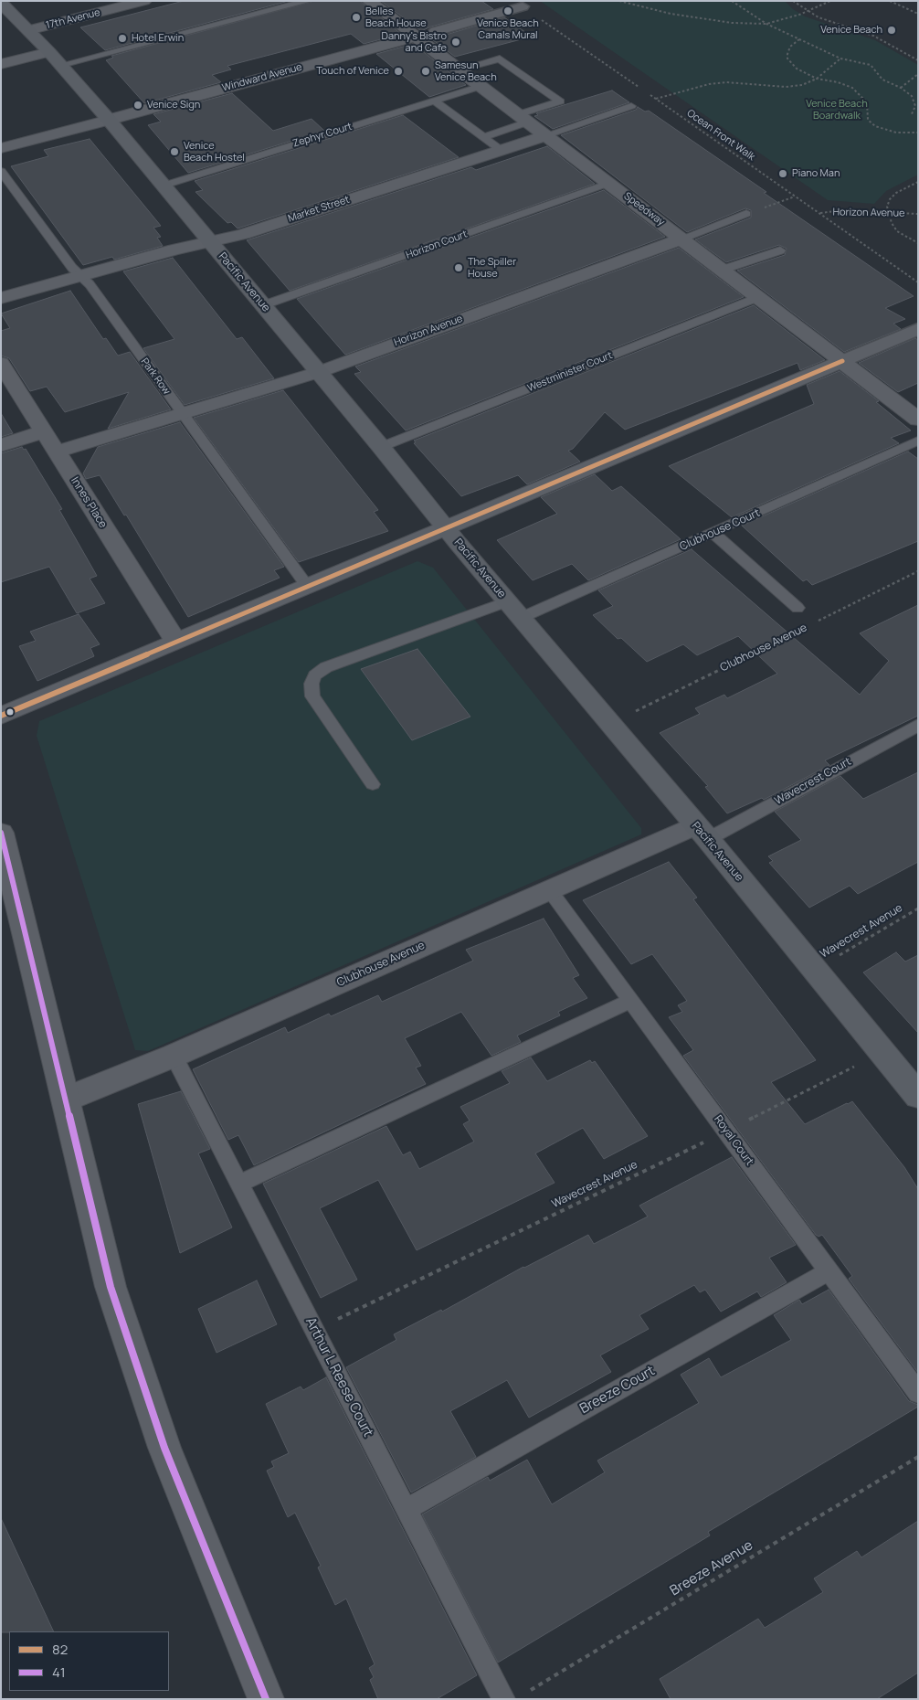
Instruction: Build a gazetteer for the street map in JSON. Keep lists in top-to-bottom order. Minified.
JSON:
{"streets":{"main road":["Pacific Avenue"],"street":["17th Avenue","Windward Avenue","Market Street","Speedway","Horizon Avenue","Innes Place","Clubhouse Avenue"],"lane":["Zephyr Court","Horizon Court","Westminister Court","Park Row","Clubhouse Court","Wavecrest Court","Royal Court","Arthur L Reese Court","Breeze Court"],"path":["Ocean Front Walk","Wavecrest Avenue","Breeze Avenue"]},"crossings":[["17th Avenue","Pacific Avenue"],["Windward Avenue","Speedway"],["Windward Avenue","Pacific Avenue"],["Zephyr Court","Speedway"],["Zephyr Court","Pacific Avenue"],["Ocean Front Walk","Horizon Avenue"],["Market Street","Speedway"],["Market Street","Pacific Avenue"],["Market Street","Park Row"],["Speedway","Horizon Avenue"],["Speedway","Horizon Court"],["Speedway","Westminister Court"],["Horizon Avenue","Pacific Avenue"],["Horizon Avenue","Park Row"],["Horizon Avenue","Innes Place"],["Horizon Court","Pacific Avenue"],["Pacific Avenue","Westminister Court"],["Pacific Avenue","Clubhouse Court"],["Pacific Avenue","Clubhouse Avenue"],["Pacific Avenue","Wavecrest Court"],["Pacific Avenue","Wavecrest Avenue"],["Clubhouse Avenue","Wavecrest Court"],["Clubhouse Avenue","Royal Court"],["Clubhouse Avenue","Arthur L Reese Court"],["Wavecrest Avenue","Royal Court"],["Wavecrest Avenue","Arthur L Reese Court"],["Royal Court","Breeze Court"],["Arthur L Reese Court","Breeze Court"]],"parks":["Venice Beach Boardwalk"],"places":["Venice Beach Canals Mural","Belles Beach House","Venice Beach","Hotel Erwin","Danny's Bistro and Cafe","Touch of Venice","Samesun Venice Beach","Venice Sign","Venice Beach Hostel","Piano Man","The Spiller House"],"lines":["transit line 82","transit line 41"],"legend":["82","41"]}
